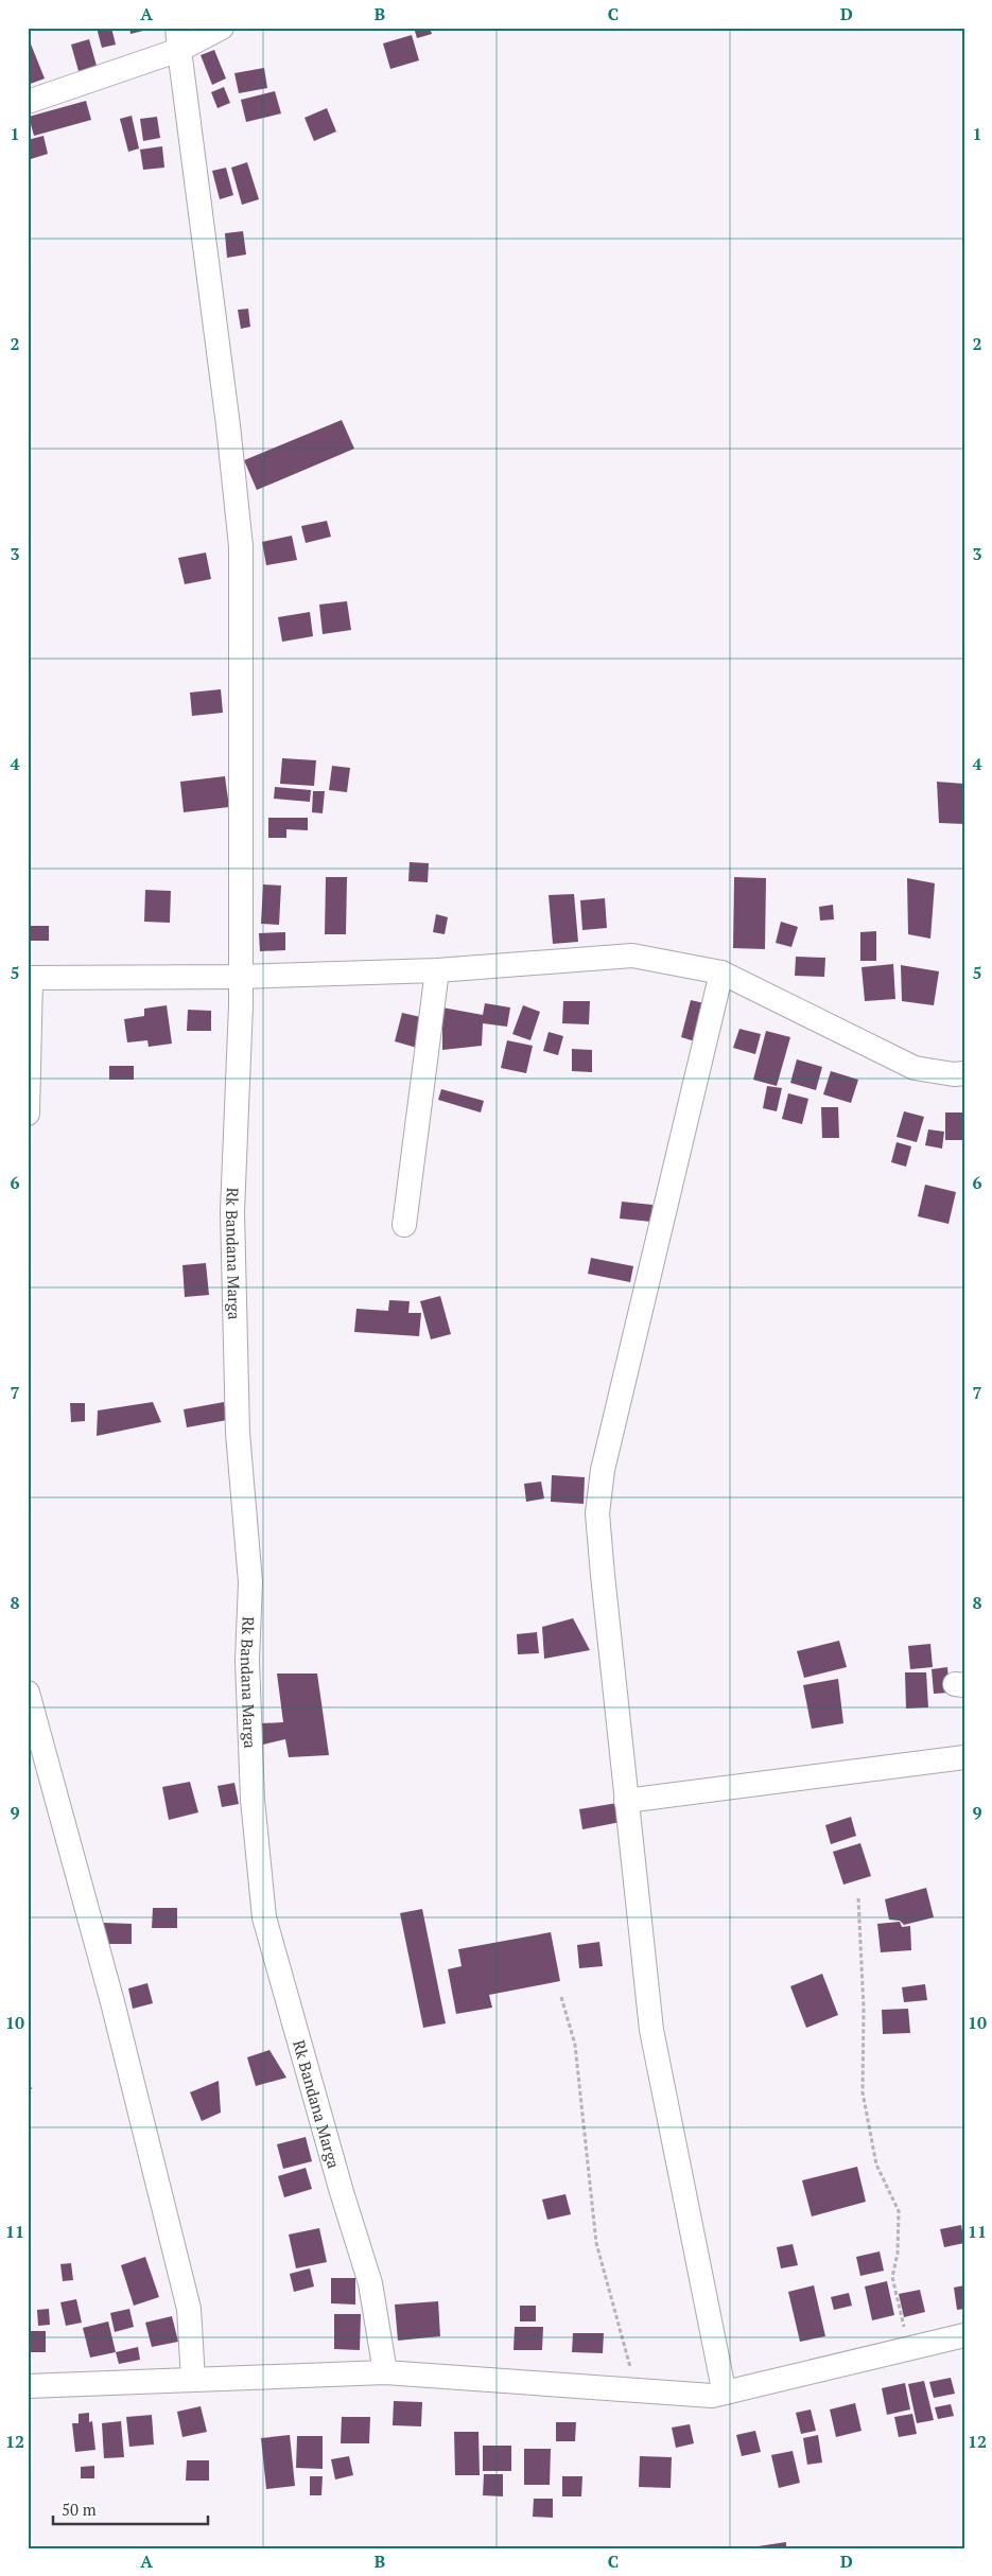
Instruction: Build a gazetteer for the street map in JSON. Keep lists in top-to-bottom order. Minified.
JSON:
{"streets":{"street":["Rk Bandana Marga"]},"scale_bar":"50 m","grid":{"columns":["A","B","C","D"],"rows":["1","2","3","4","5","6","7","8","9","10","11","12"]}}
